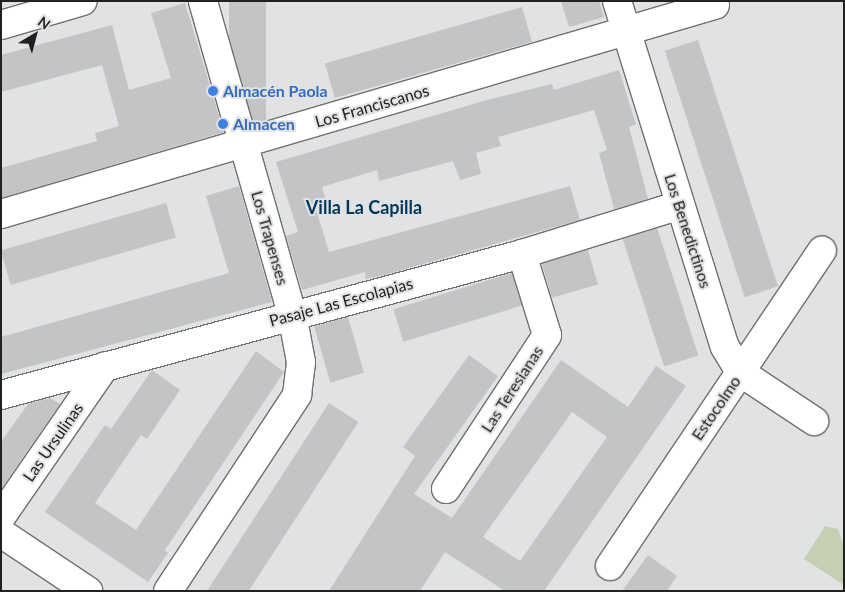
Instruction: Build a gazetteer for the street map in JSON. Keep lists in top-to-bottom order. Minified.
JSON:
{"streets":{"street":["Los Franciscanos","Los Benedictinos","Los Trapenses","Pasaje Las Escolapias","Las Teresianas","Estocolmo","Las Ursulinas"]},"crossings":[["Los Franciscanos","Los Benedictinos"],["Los Franciscanos","Los Trapenses"],["Los Benedictinos","Pasaje Las Escolapias"],["Los Benedictinos","Estocolmo"],["Los Trapenses","Pasaje Las Escolapias"],["Pasaje Las Escolapias","Las Teresianas"],["Pasaje Las Escolapias","Las Ursulinas"]],"districts":["Villa La Capilla"],"places":["Almacén Paola","Almacen"],"north":"top right"}
